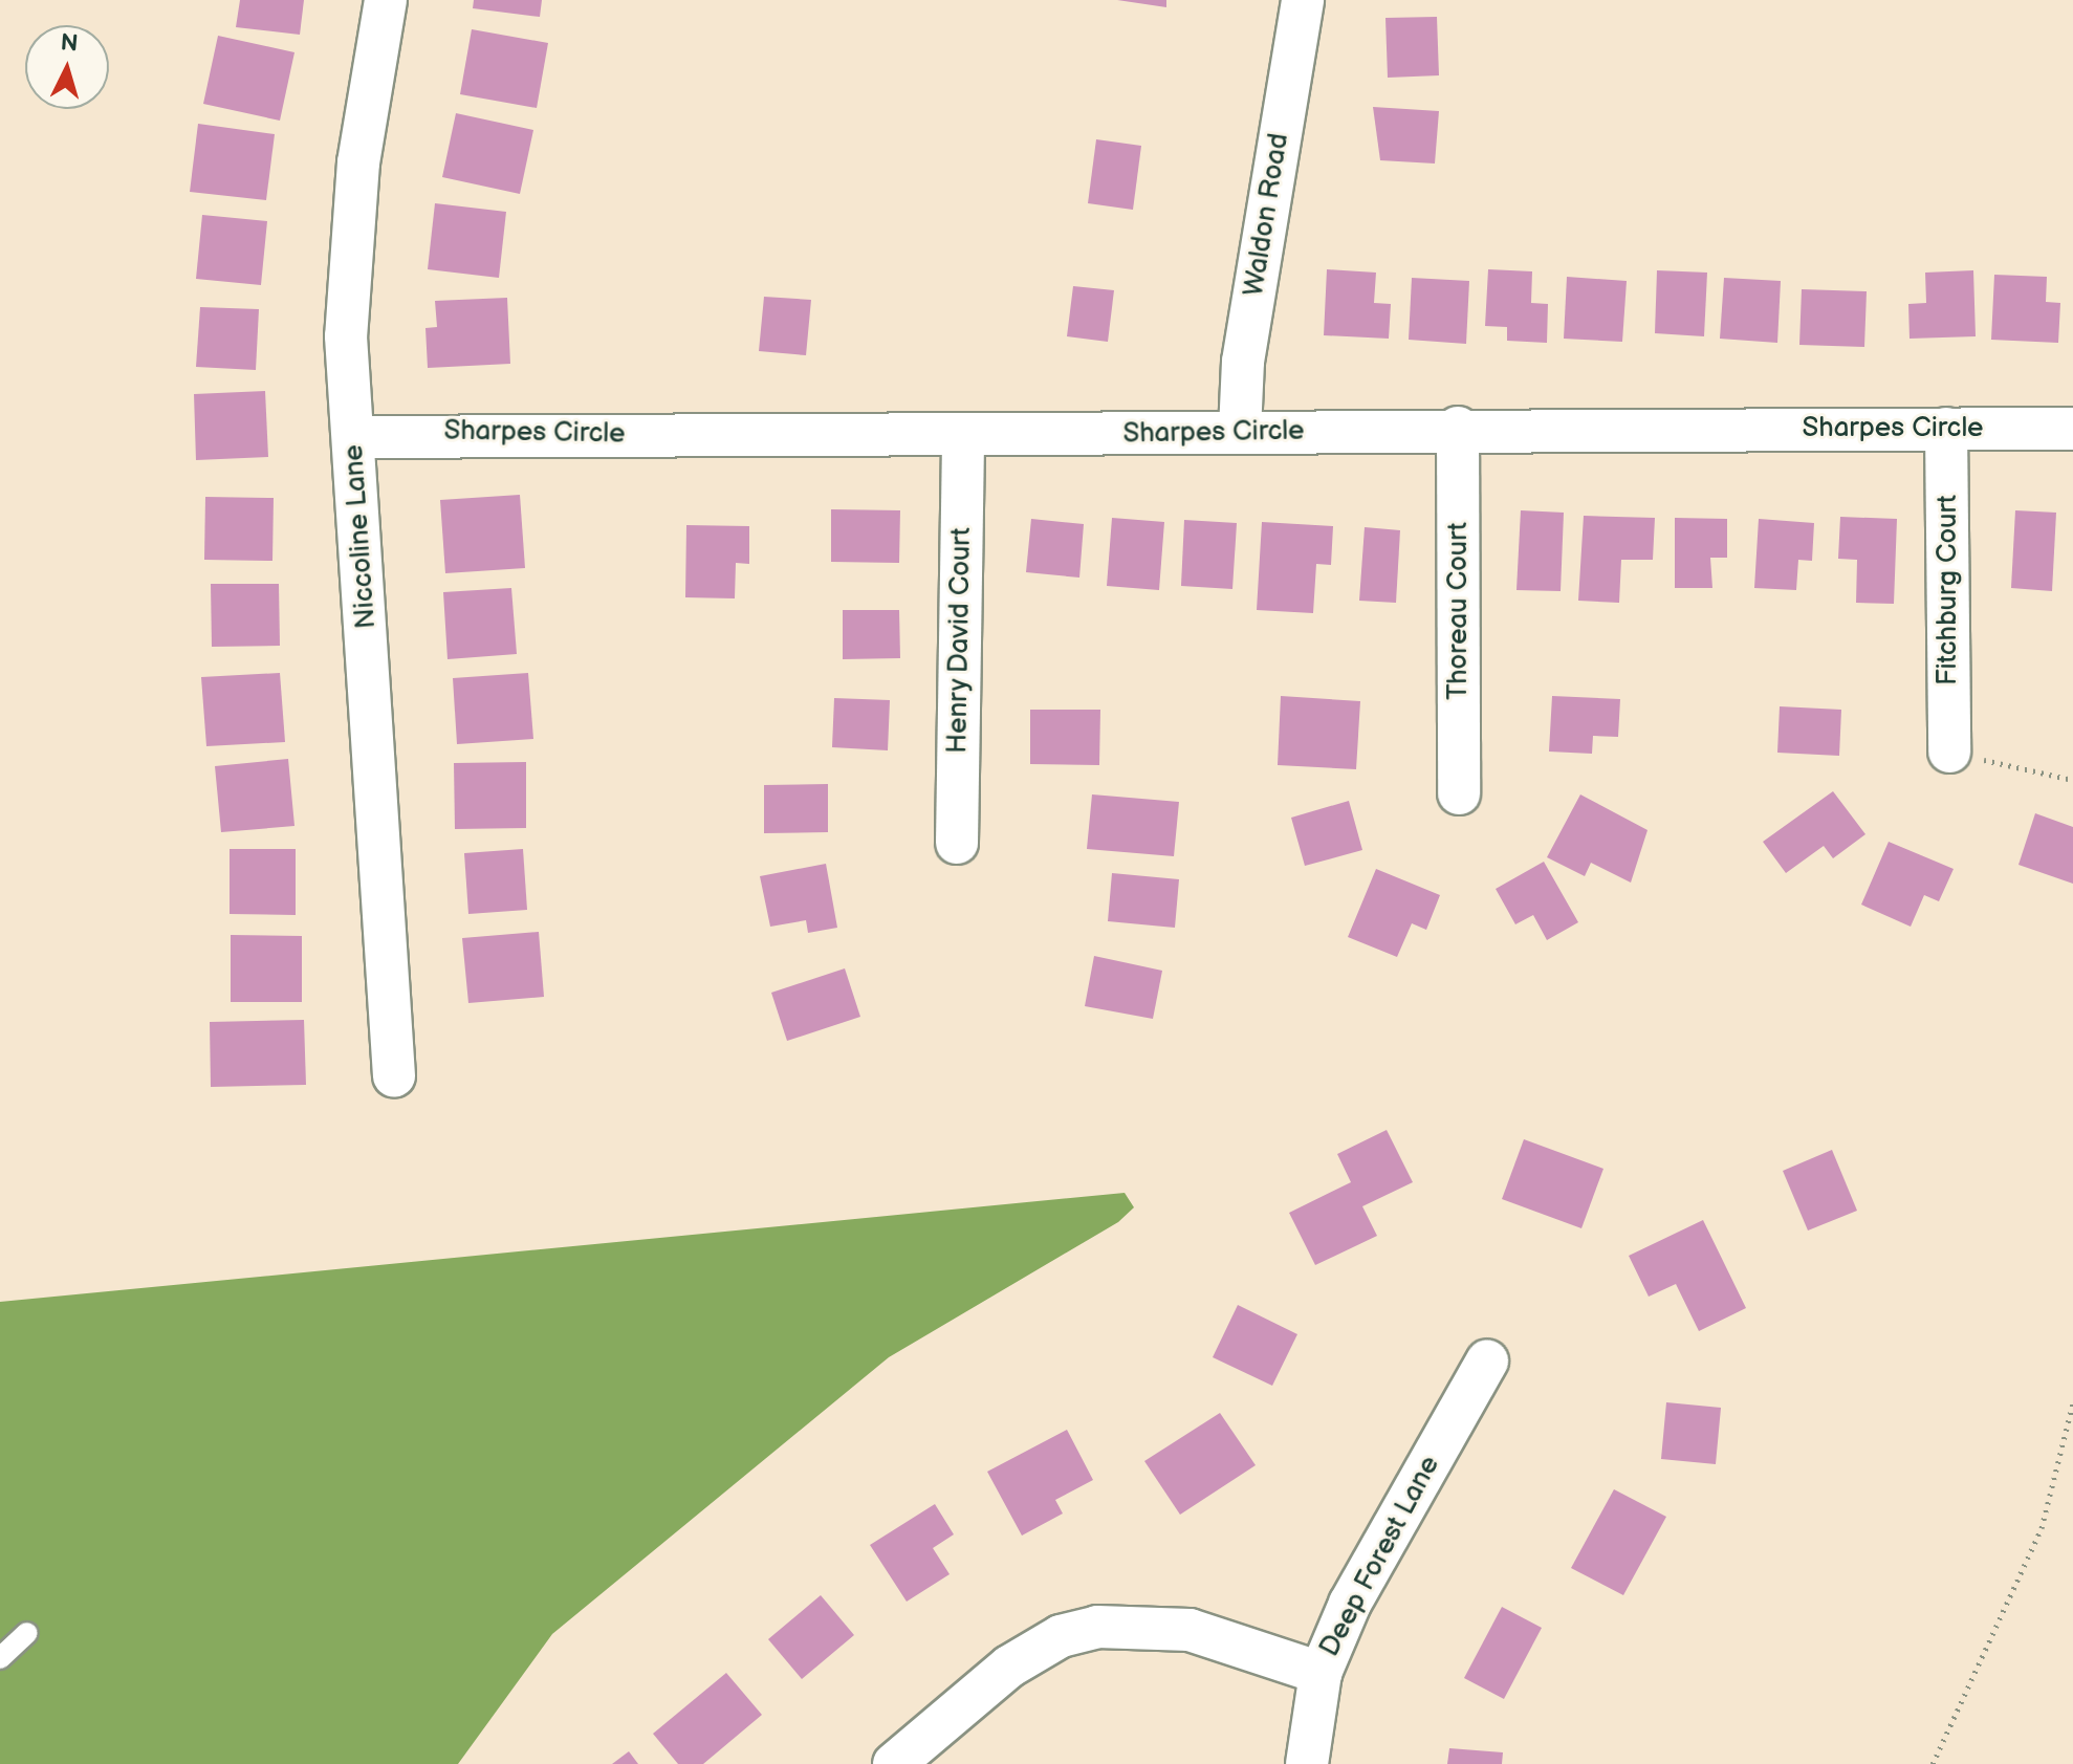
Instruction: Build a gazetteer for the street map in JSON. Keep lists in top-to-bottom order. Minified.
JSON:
{"streets":{"street":["Waldon Road","Sharpes Circle","Niccoline Lane","Fitchburg Court","Thoreau Court","Henry David Court","Deep Forest Lane"]},"crossings":[["Waldon Road","Sharpes Circle"],["Sharpes Circle","Niccoline Lane"],["Sharpes Circle","Fitchburg Court"],["Sharpes Circle","Thoreau Court"],["Sharpes Circle","Henry David Court"]],"north":"top"}
